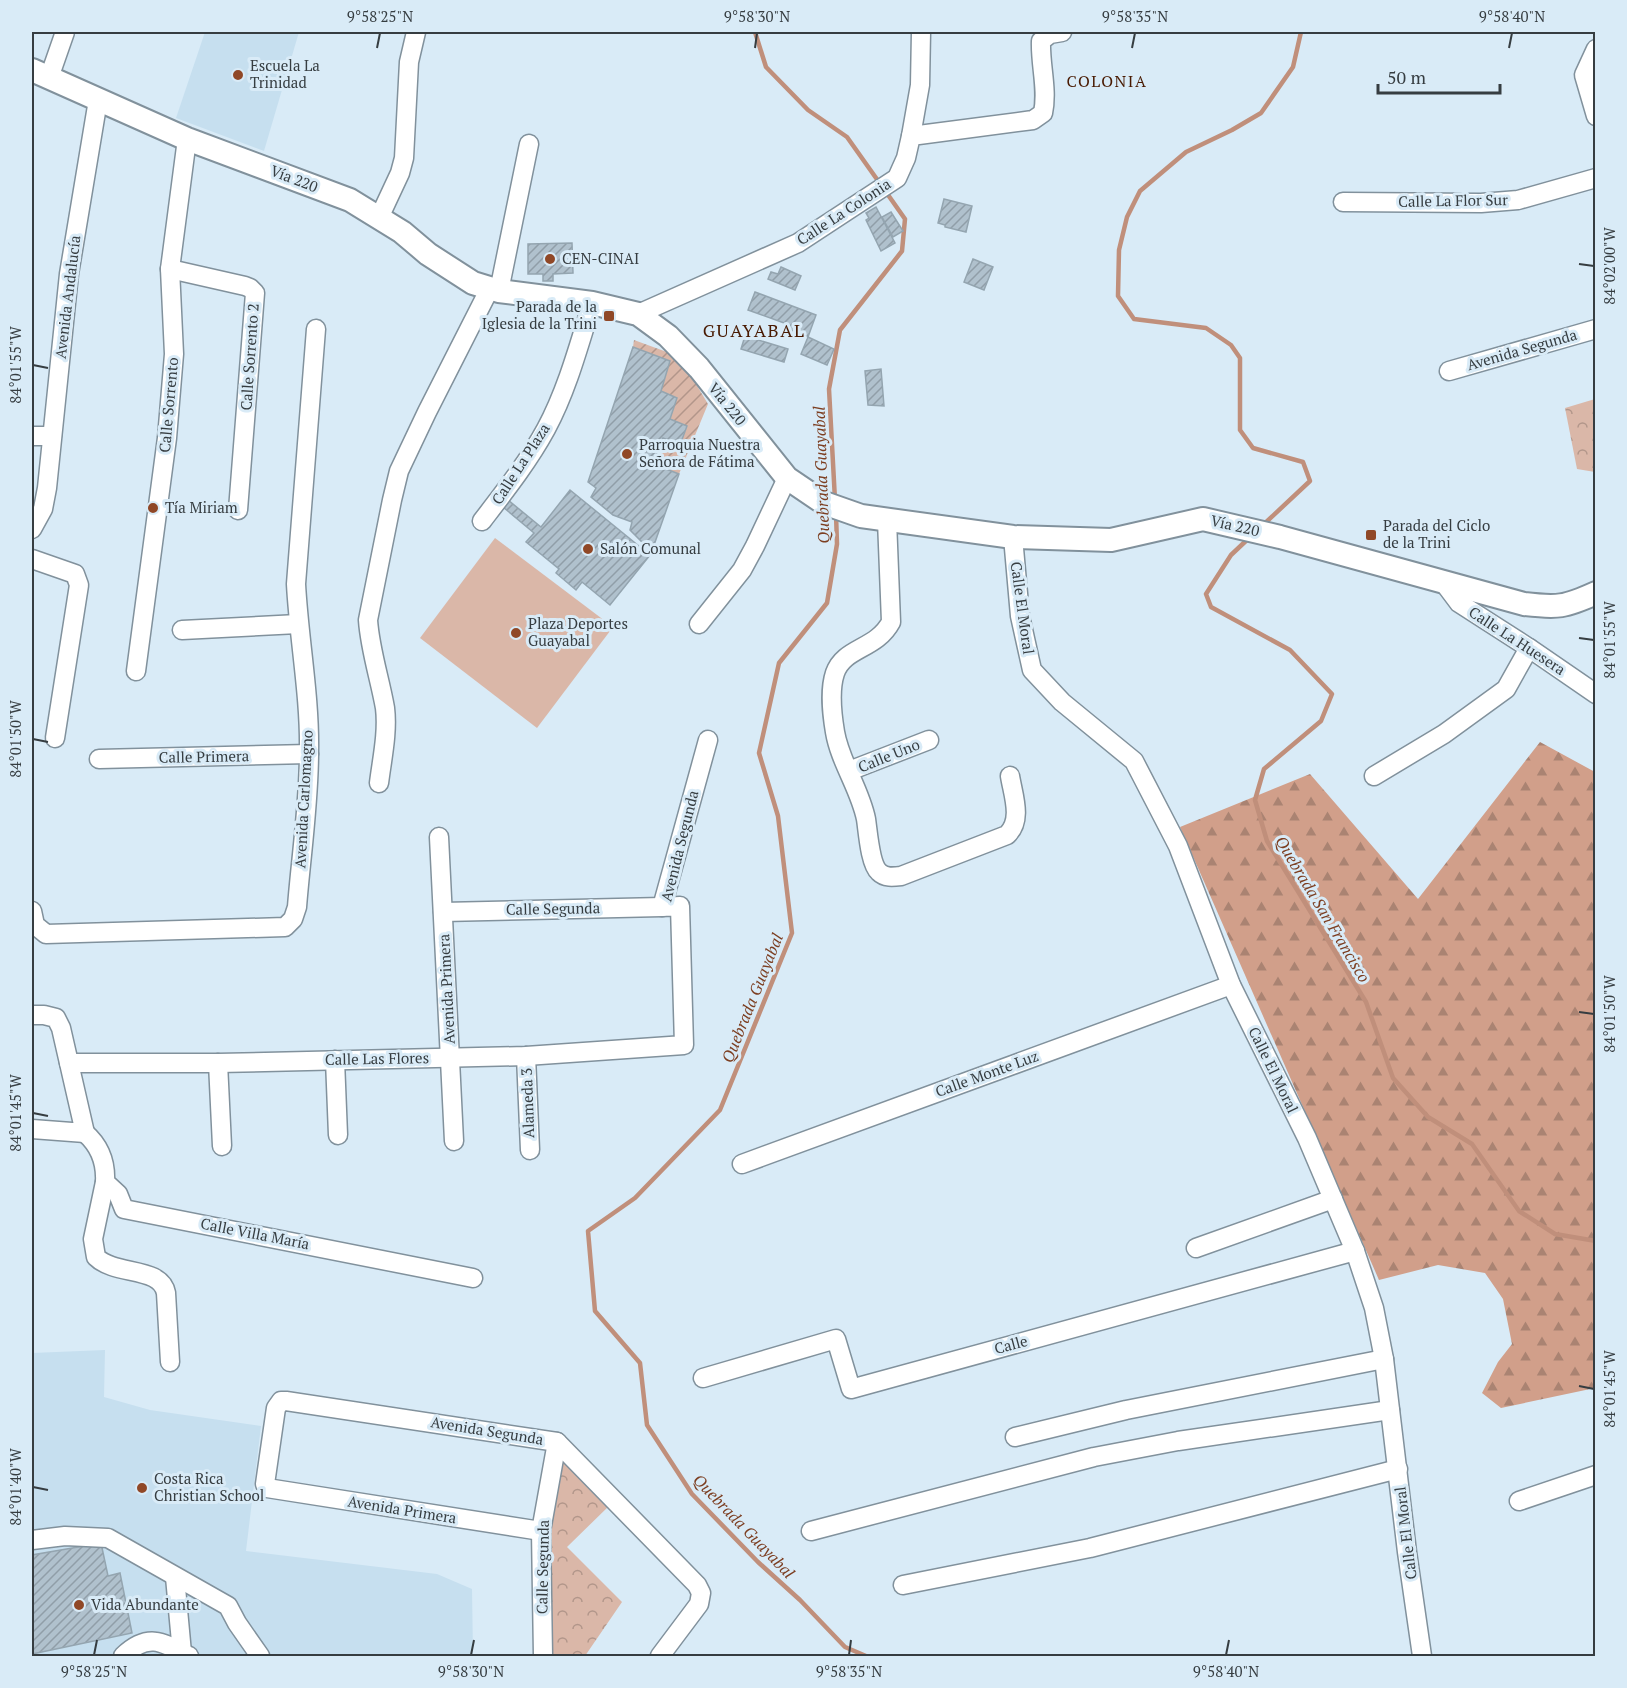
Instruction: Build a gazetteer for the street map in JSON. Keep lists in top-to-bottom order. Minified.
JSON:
{"streets":{"main road":["Vía 220"],"street":["Calle La Flor Sur","Calle La Colonia","Avenida Andalucía","Avenida Segunda","Calle Sorrento 2","Calle Sorrento","Calle La Plaza","Calle El Moral","Calle La Huesera","Calle Uno","Calle Primera","Avenida Carlomagno","Calle Segunda","Avenida Primera","Calle Las Flores","Calle Monte Luz","Alameda 3","Calle Villa María","Calle"]},"crossings":[["Vía 220","Calle La Colonia"],["Vía 220","Avenida Andalucía"],["Vía 220","Calle Sorrento"],["Vía 220","Calle La Plaza"],["Vía 220","Calle El Moral"],["Vía 220","Calle La Huesera"],["Avenida Segunda","Calle Segunda"],["Avenida Segunda","Avenida Primera"],["Avenida Segunda","Calle Las Flores"],["Calle Sorrento 2","Calle Sorrento"],["Calle El Moral","Calle Monte Luz"],["Calle El Moral","Calle"],["Calle Primera","Avenida Carlomagno"],["Calle Segunda","Avenida Primera"],["Avenida Primera","Calle Las Flores"],["Calle Las Flores","Alameda 3"]],"districts":["COLONIA","GUAYABAL"],"water":["Quebrada Guayabal","Quebrada San Francisco"],"places":{"other":["Escuela La Trinidad","CEN-CINAI","Parroquia Nuestra Señora de Fátima","Tía Miriam","Salón Comunal","Plaza Deportes Guayabal","Costa Rica Christian School","Vida Abundante"],"transit":["Parada de la Iglesia de la Trini","Parada del Ciclo de la Trini"]},"scale_bar":"50 m","coordinates":["9°58'25\"N","9°58'30\"N","9°58'35\"N","9°58'40\"N","84°02'00\"W","84°01'55\"W","84°01'50\"W","84°01'45\"W","84°01'40\"W"]}
